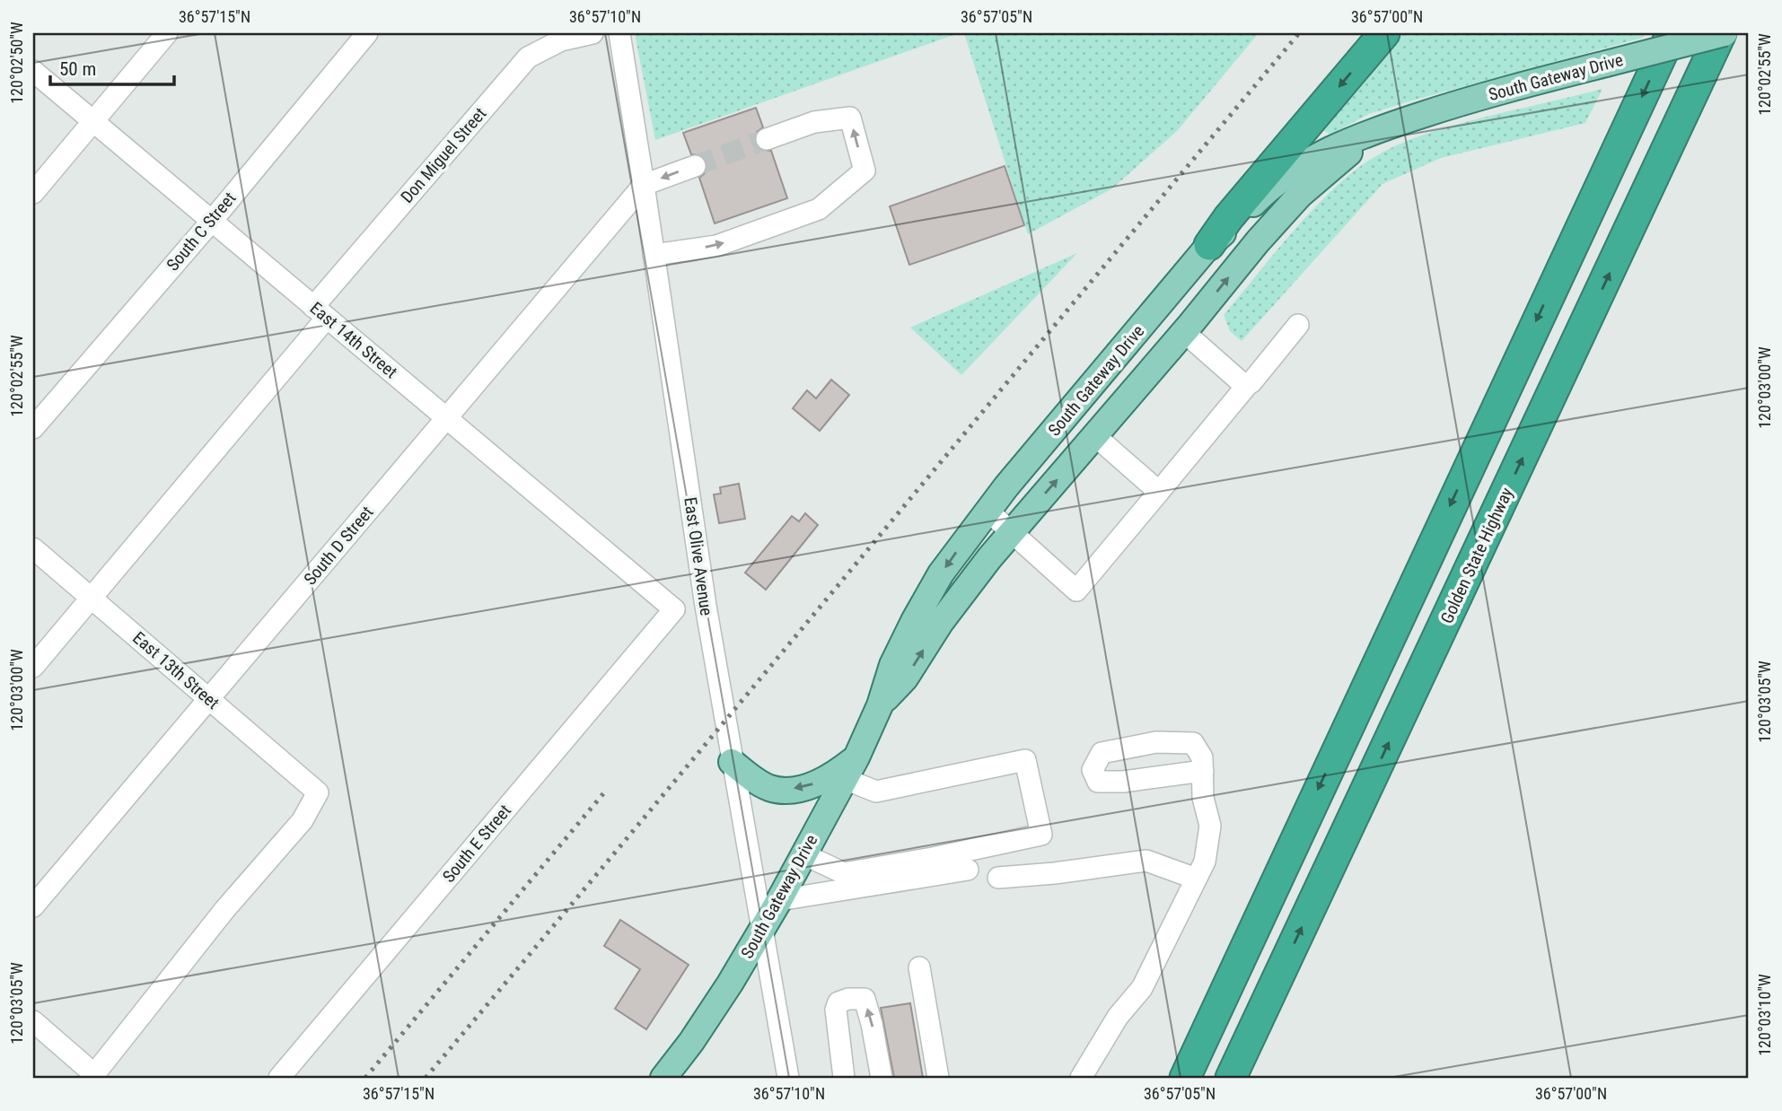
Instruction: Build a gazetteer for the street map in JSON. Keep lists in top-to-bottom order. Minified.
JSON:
{"streets":{"highway":["Golden State Highway"],"main road":["South Gateway Drive"],"street":["Don Miguel Street","South C Street","East 14th Street","South D Street","East Olive Avenue","East 13th Street","South E Street"]},"crossings":[["South Gateway Drive","Golden State Highway"],["South Gateway Drive","East Olive Avenue"],["Don Miguel Street","East 14th Street"],["Don Miguel Street","East 13th Street"],["South C Street","East 14th Street"],["East 14th Street","South D Street"],["East 14th Street","South E Street"],["South D Street","East Olive Avenue"],["South D Street","East 13th Street"]],"scale_bar":"50 m","coordinates":["36°57'15\"N","36°57'10\"N","36°57'05\"N","36°57'00\"N","120°02'50\"W","120°02'55\"W","120°03'00\"W","120°03'05\"W","120°03'10\"W"]}
